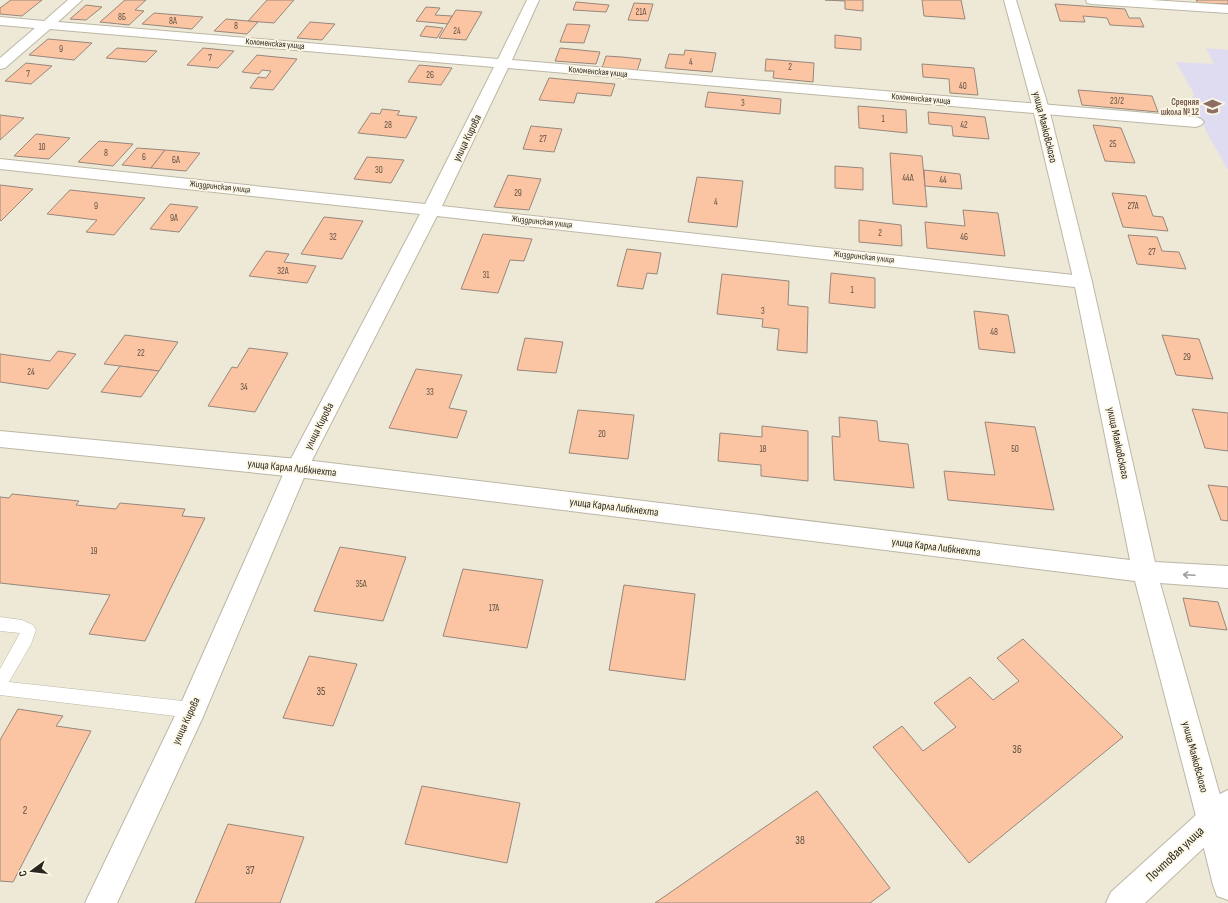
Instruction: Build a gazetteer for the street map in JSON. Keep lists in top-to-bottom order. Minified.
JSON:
{"streets":{"street":["Коломенская улица","улица Маяковского","улица Кирова","Жиздринская улица","улица Карла Либкнехта","Почтовая улица"]},"crossings":[["Коломенская улица","улица Маяковского"],["Коломенская улица","улица Кирова"],["улица Маяковского","Жиздринская улица"],["улица Маяковского","улица Карла Либкнехта"],["улица Маяковского","Почтовая улица"],["улица Кирова","Жиздринская улица"],["улица Кирова","улица Карла Либкнехта"]],"places":{"school or university":["Средняя школа № 12"]},"house_numbers":["21А","8Б","8А","8","24","9","7","4","2","7","26","40","23/2","3","1","28","42","27","25","10","8","6","6А","30","44А","44","29","4","9","27А","9А","2","32","46","27","32А","31","1","3","48","22","29","24","34","33","20","18","50","19","35А","17А","35","36","2","38","37"],"north":"left"}
